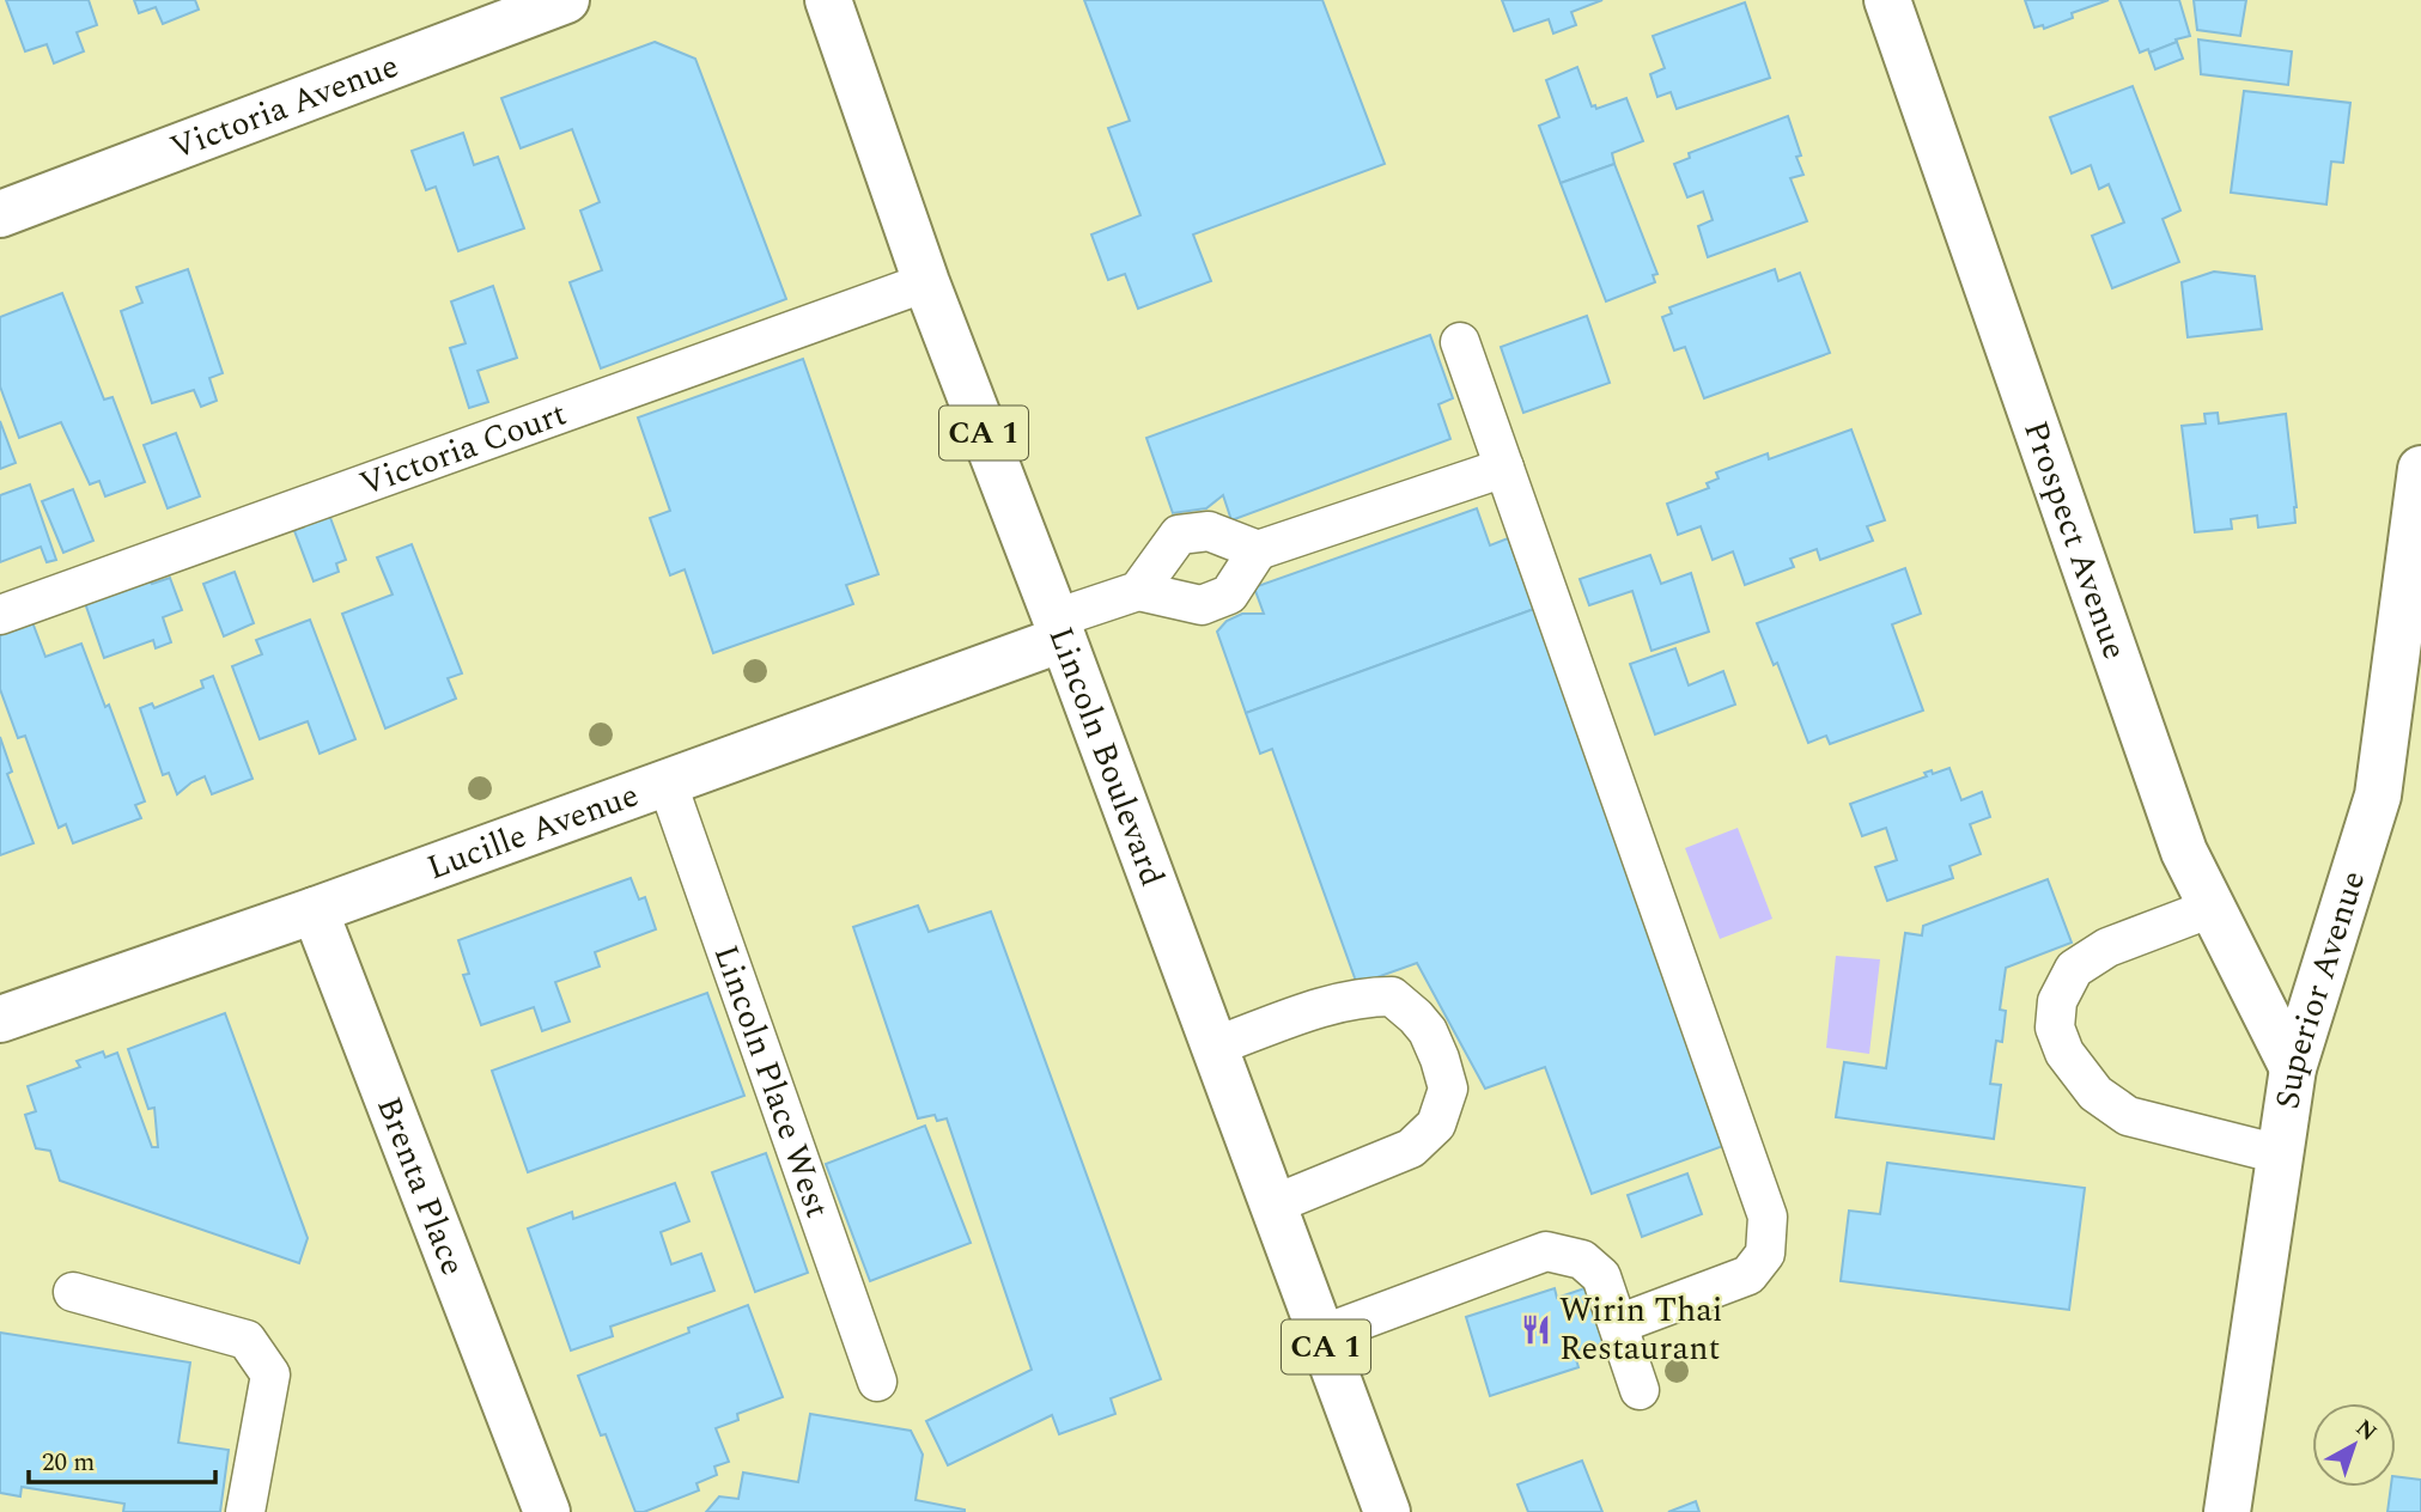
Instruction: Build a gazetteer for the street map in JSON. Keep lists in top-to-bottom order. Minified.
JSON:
{"streets":{"main road":["Victoria Avenue","CA 1","Prospect Avenue","Lincoln Boulevard","Lucille Avenue","Superior Avenue","Brenta Place"],"lane":["Victoria Court","Lincoln Place West"]},"crossings":[["Victoria Court","Lincoln Boulevard"],["Prospect Avenue","Superior Avenue"],["Lincoln Boulevard","Lucille Avenue"],["Lucille Avenue","Lincoln Place West"],["Lucille Avenue","Brenta Place"]],"places":{"restaurant":["Wirin Thai Restaurant"]},"scale_bar":"20 m","north":"top right"}
